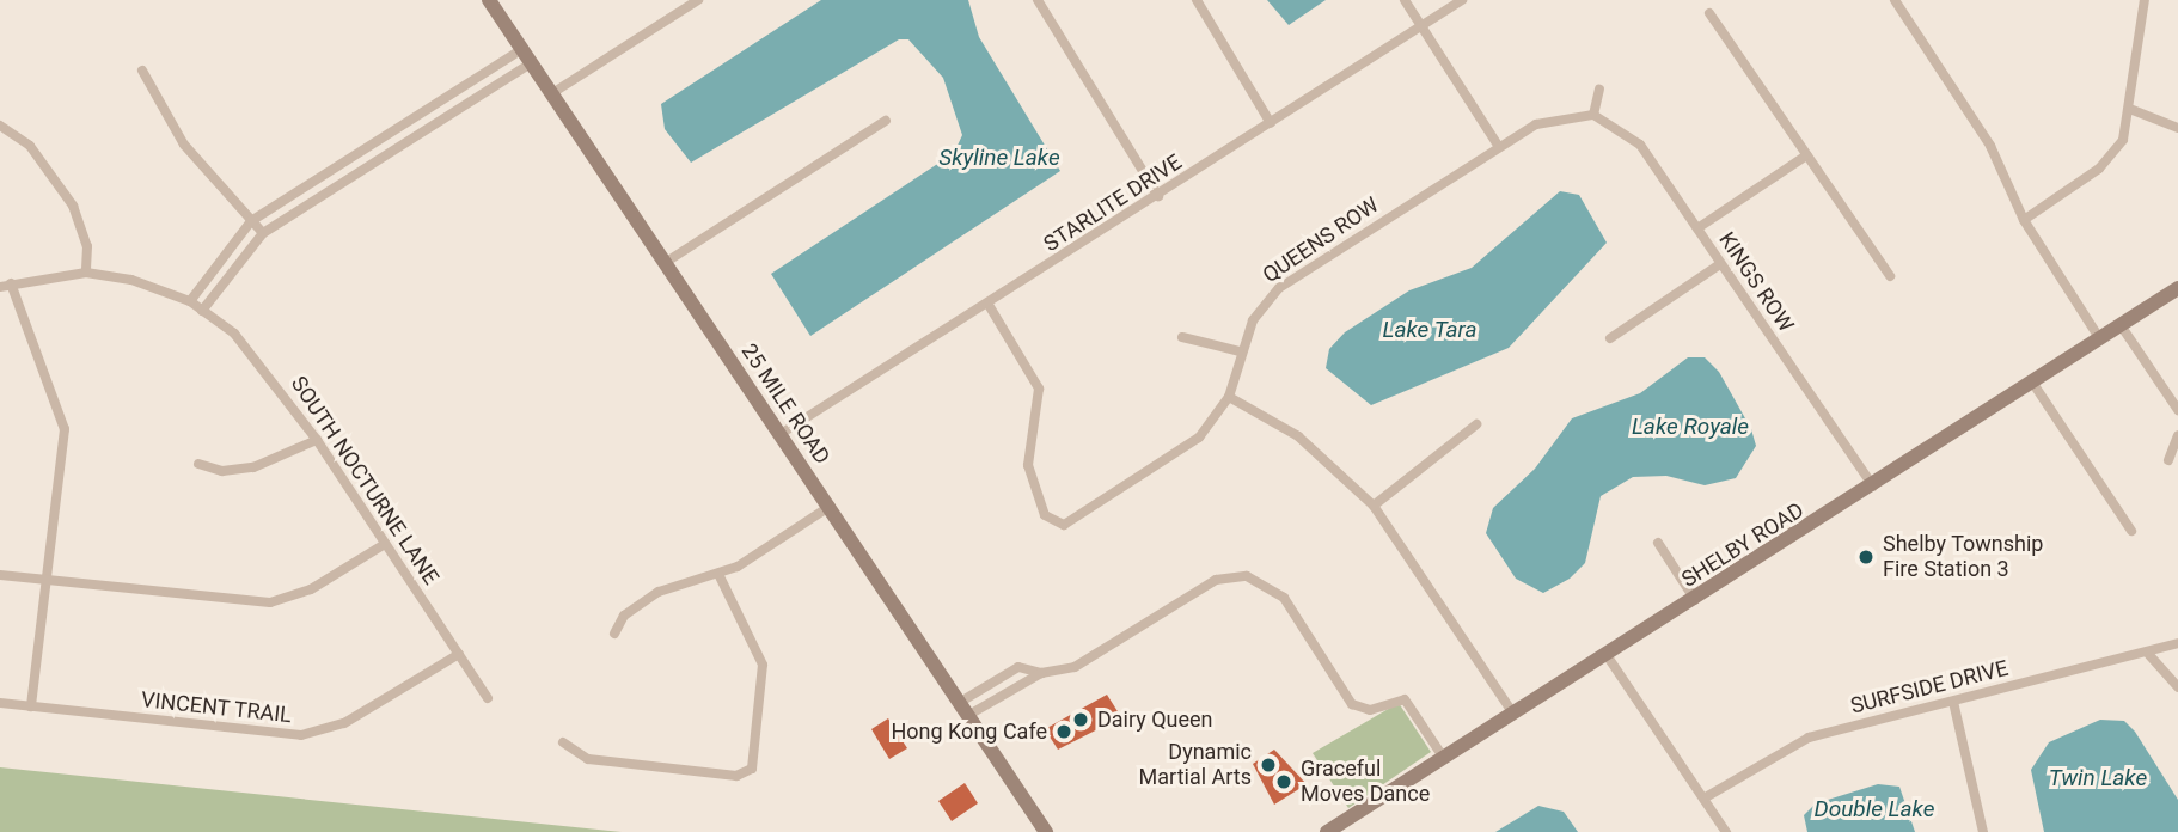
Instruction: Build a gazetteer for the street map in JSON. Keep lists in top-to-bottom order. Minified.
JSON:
{"streets":{"street":["STARLITE DRIVE","QUEENS ROW","KINGS ROW","25 MILE ROAD","SOUTH NOCTURNE LANE","SHELBY ROAD","SURFSIDE DRIVE","VINCENT TRAIL"]},"crossings":[["STARLITE DRIVE","QUEENS ROW"],["STARLITE DRIVE","25 MILE ROAD"],["QUEENS ROW","KINGS ROW"],["KINGS ROW","SHELBY ROAD"],["SOUTH NOCTURNE LANE","VINCENT TRAIL"]],"water":["Skyline Lake","Lake Tara","Lake Royale","Twin Lake","Double Lake"],"places":["Shelby Township Fire Station 3","Dairy Queen","Hong Kong Cafe","Dynamic Martial Arts","Graceful Moves Dance"]}
